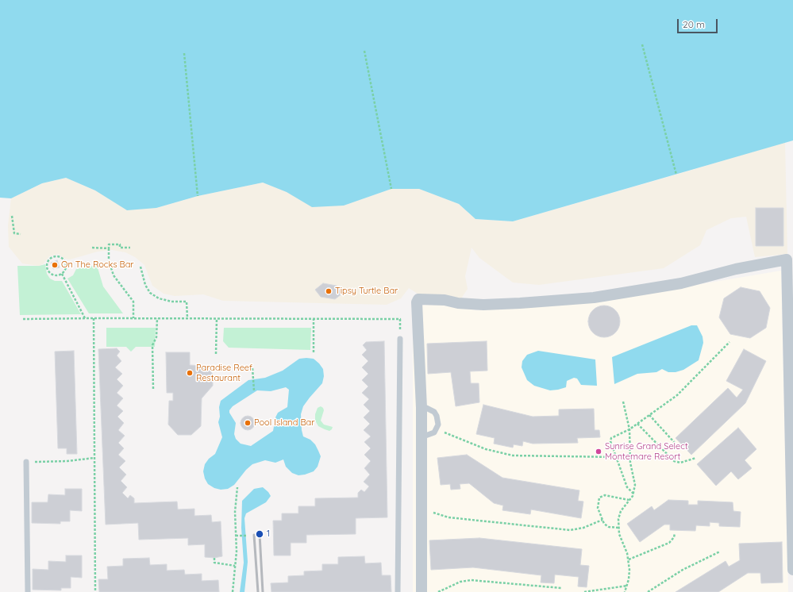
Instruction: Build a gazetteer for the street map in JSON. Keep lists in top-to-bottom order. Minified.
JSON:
{"places":["On The Rocks Bar","Tipsy Turtle Bar","Paradise Reef Restaurant","Pool Island Bar","Sunrise Grand Select Montemare Resort","1"],"scale_bar":"20 m"}
